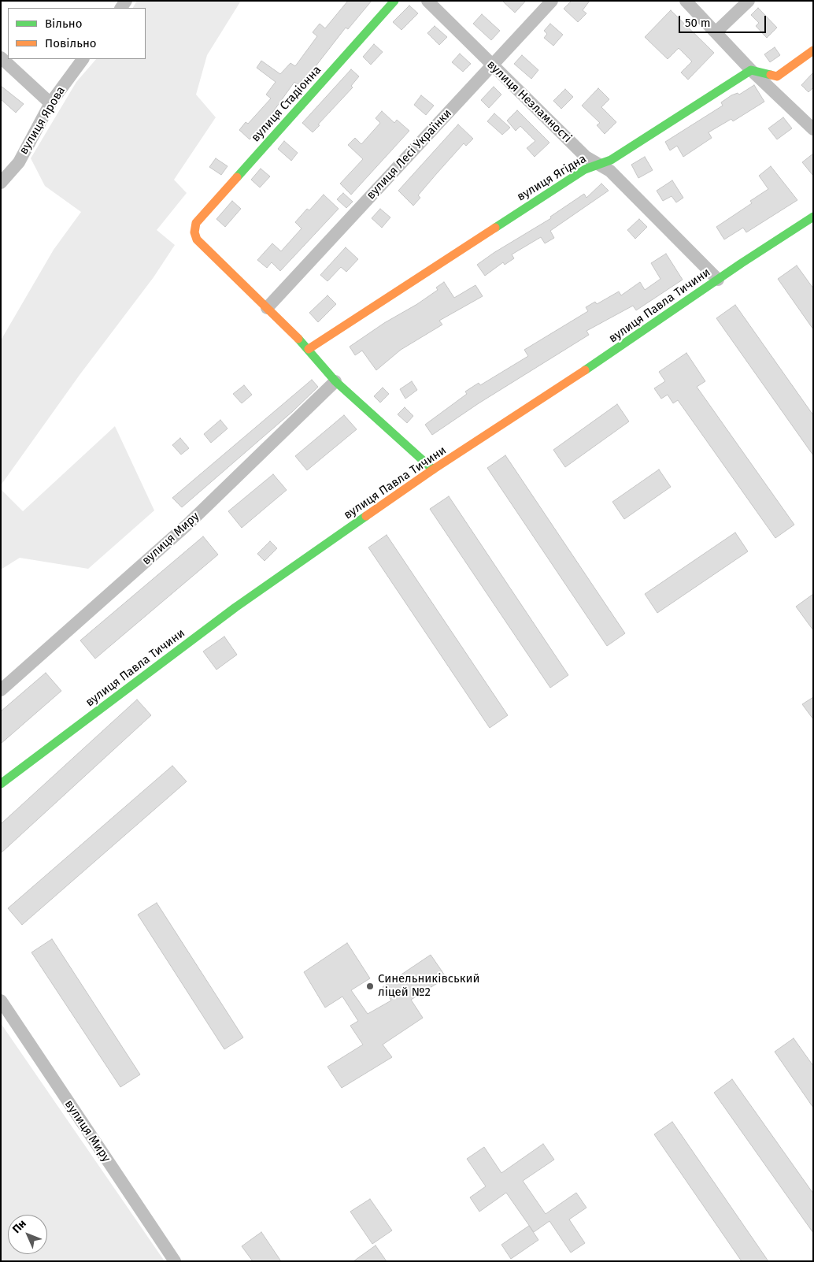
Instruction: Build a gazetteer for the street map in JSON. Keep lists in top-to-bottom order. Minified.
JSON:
{"streets":{"street":["вулиця Незламності","вулиця Стадіонна","вулиця Ярова","вулиця Лесі Українки","вулиця Ягідна","вулиця Павла Тичини","вулиця Миру"]},"crossings":[["вулиця Незламності","вулиця Лесі Українки"],["вулиця Незламності","вулиця Ягідна"],["вулиця Незламності","вулиця Павла Тичини"],["вулиця Стадіонна","вулиця Лесі Українки"]],"places":["Синельниківський ліцей №2"],"legend":["Вільно","Повільно"],"scale_bar":"50 m","north":"top left"}
